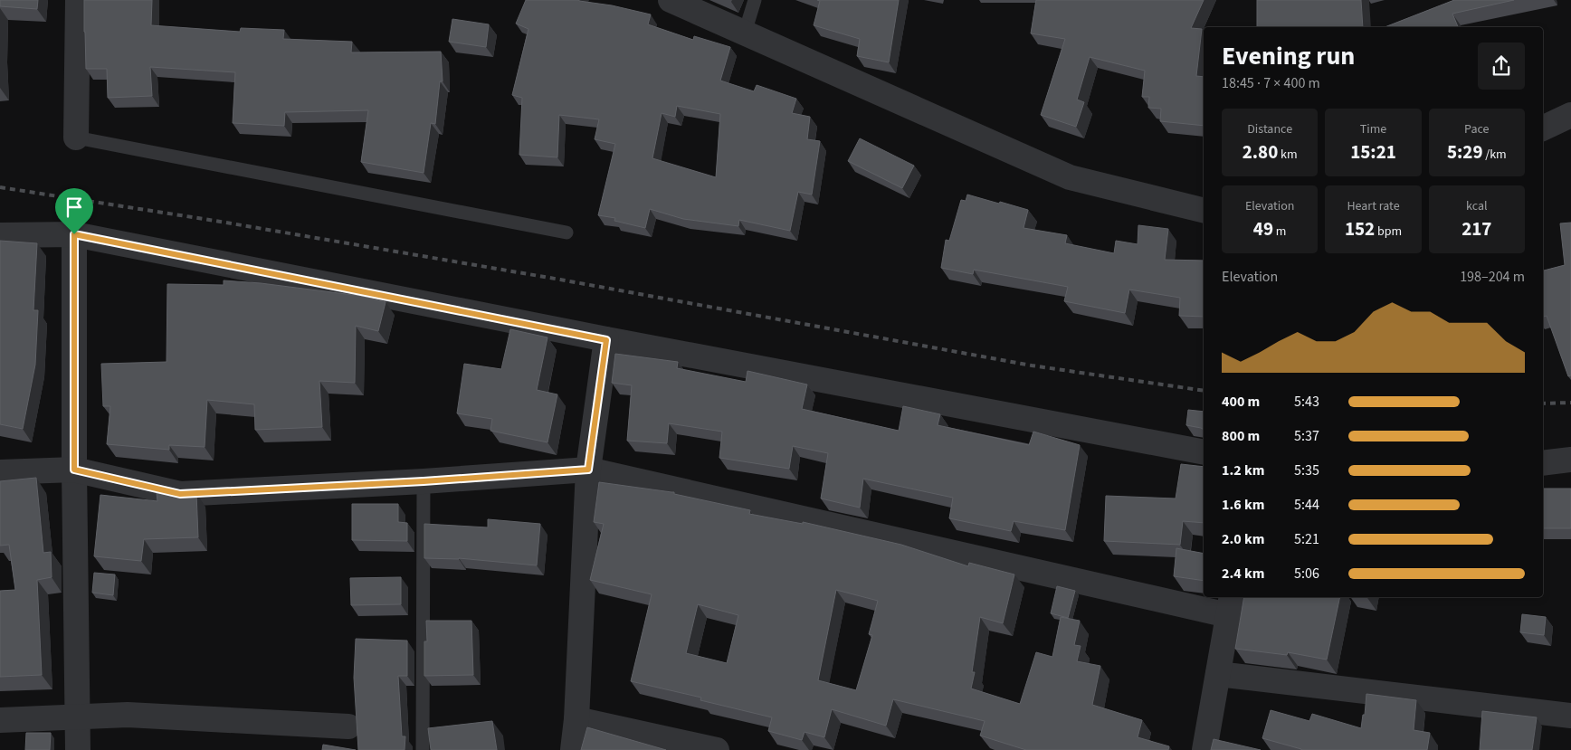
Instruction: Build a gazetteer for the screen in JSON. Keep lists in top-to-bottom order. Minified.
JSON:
{"page":{"heading":["Evening run","18:45 · 7 × 400 m"],"stats":[["Distance","2.80 km"],["Time","15:21"],["Pace","5:29 /km"],["Elevation","49 m"],["Heart rate","152 bpm"],["kcal","217"]],"chart":["Elevation","198–204 m"],"list":[{"name":"400 m","note":"5:43"},{"name":"800 m","note":"5:37"},{"name":"1.2 km","note":"5:35"},{"name":"1.6 km","note":"5:44"},{"name":"2.0 km","note":"5:21"},{"name":"2.4 km","note":"5:06"}]}}
